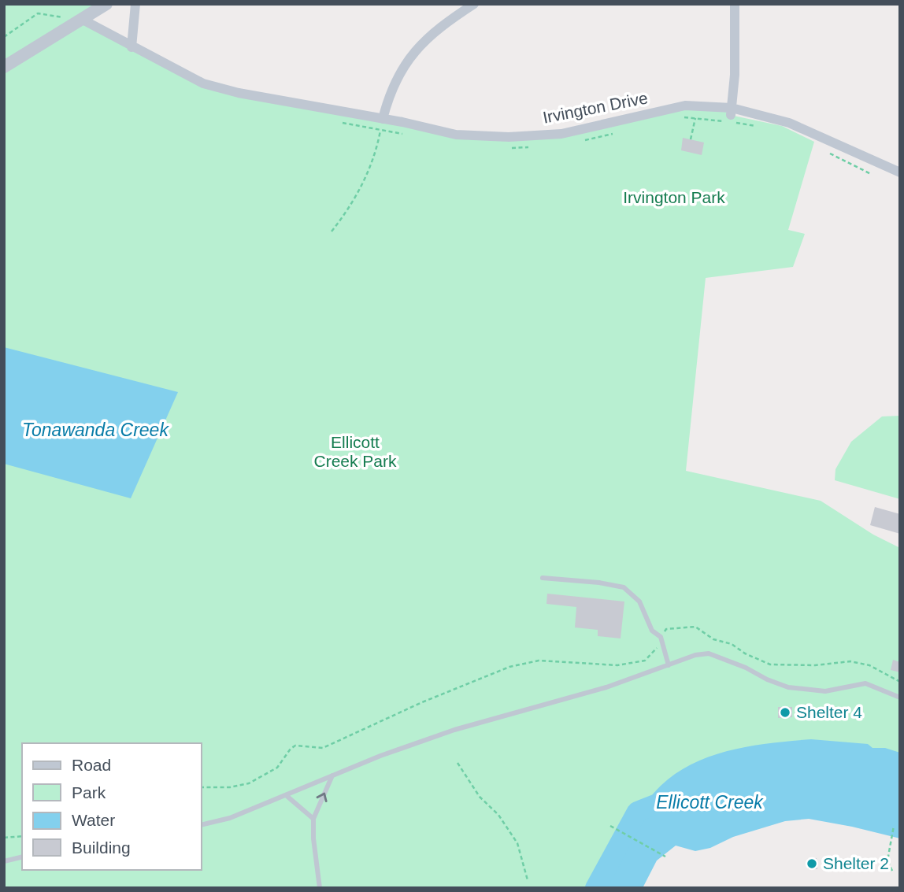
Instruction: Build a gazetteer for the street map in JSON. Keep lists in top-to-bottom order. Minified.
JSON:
{"streets":{"street":["Irvington Drive"]},"water":["Tonawanda Creek","Ellicott Creek"],"parks":["Irvington Park","Ellicott Creek Park"],"places":["Shelter 4","Shelter 2"],"legend":["Road","Park","Water","Building"]}
